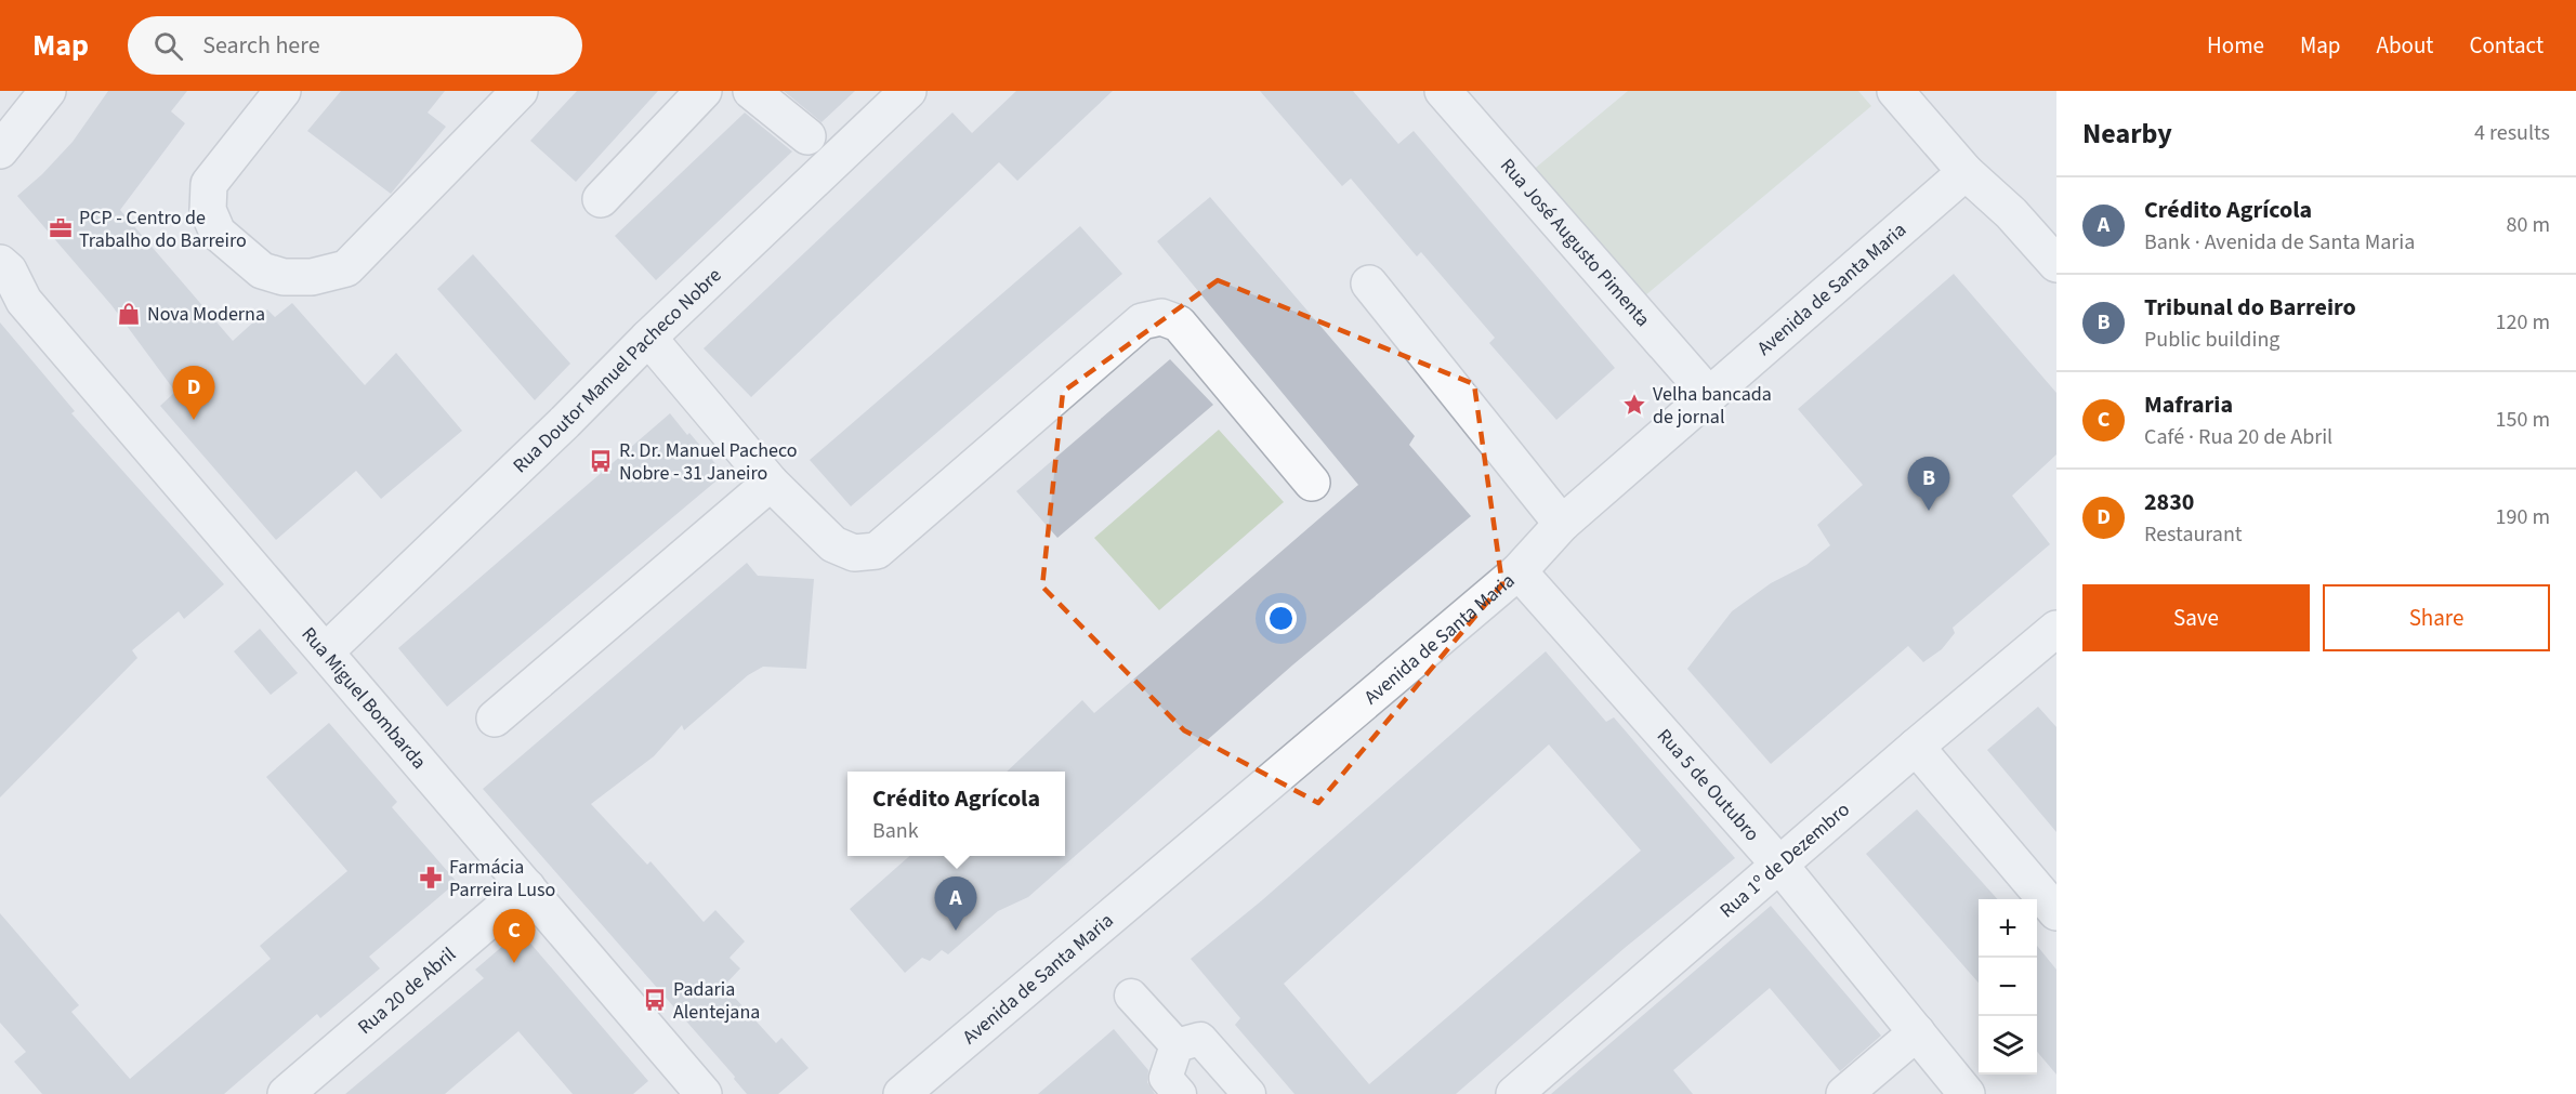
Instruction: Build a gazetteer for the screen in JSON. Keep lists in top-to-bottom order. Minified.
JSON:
{"streets":{"street":["Rua José Augusto Pimenta","Avenida de Santa Maria","Rua Doutor Manuel Pacheco Nobre","Rua Miguel Bombarda","Rua 5 de Outubro","Rua 1º de Dezembro","Rua 20 de Abril"]},"crossings":[["Rua José Augusto Pimenta","Avenida de Santa Maria"],["Avenida de Santa Maria","Rua 5 de Outubro"],["Rua Doutor Manuel Pacheco Nobre","Rua Miguel Bombarda"],["Rua Miguel Bombarda","Rua 20 de Abril"],["Rua 5 de Outubro","Rua 1º de Dezembro"]],"places":{"office":["PCP - Centro de Trabalho do Barreiro"],"shop":["Nova Moderna"],"place":["Velha bancada de jornal"],"bus stop":["R. Dr. Manuel Pacheco Nobre - 31 Janeiro","Padaria Alentejana"],"pharmacy":["Farmácia Parreira Luso"]},"page":{"header":"Map","search":"Search here","nav":["Home","Map","About","Contact"],"heading":["Nearby","4 results"],"list":[{"mark":"A","name":"Crédito Agrícola","note":"Bank · Avenida de Santa Maria","value":"80 m"},{"mark":"B","name":"Tribunal do Barreiro","note":"Public building","value":"120 m"},{"mark":"C","name":"Mafraria","note":"Café · Rua 20 de Abril","value":"150 m"},{"mark":"D","name":"2830","note":"Restaurant","value":"190 m"}],"pins":["D","B","A","C"],"buttons":["Save","Share"],"popup":["Crédito Agrícola","Bank"],"map_buttons":["+","−"]}}
